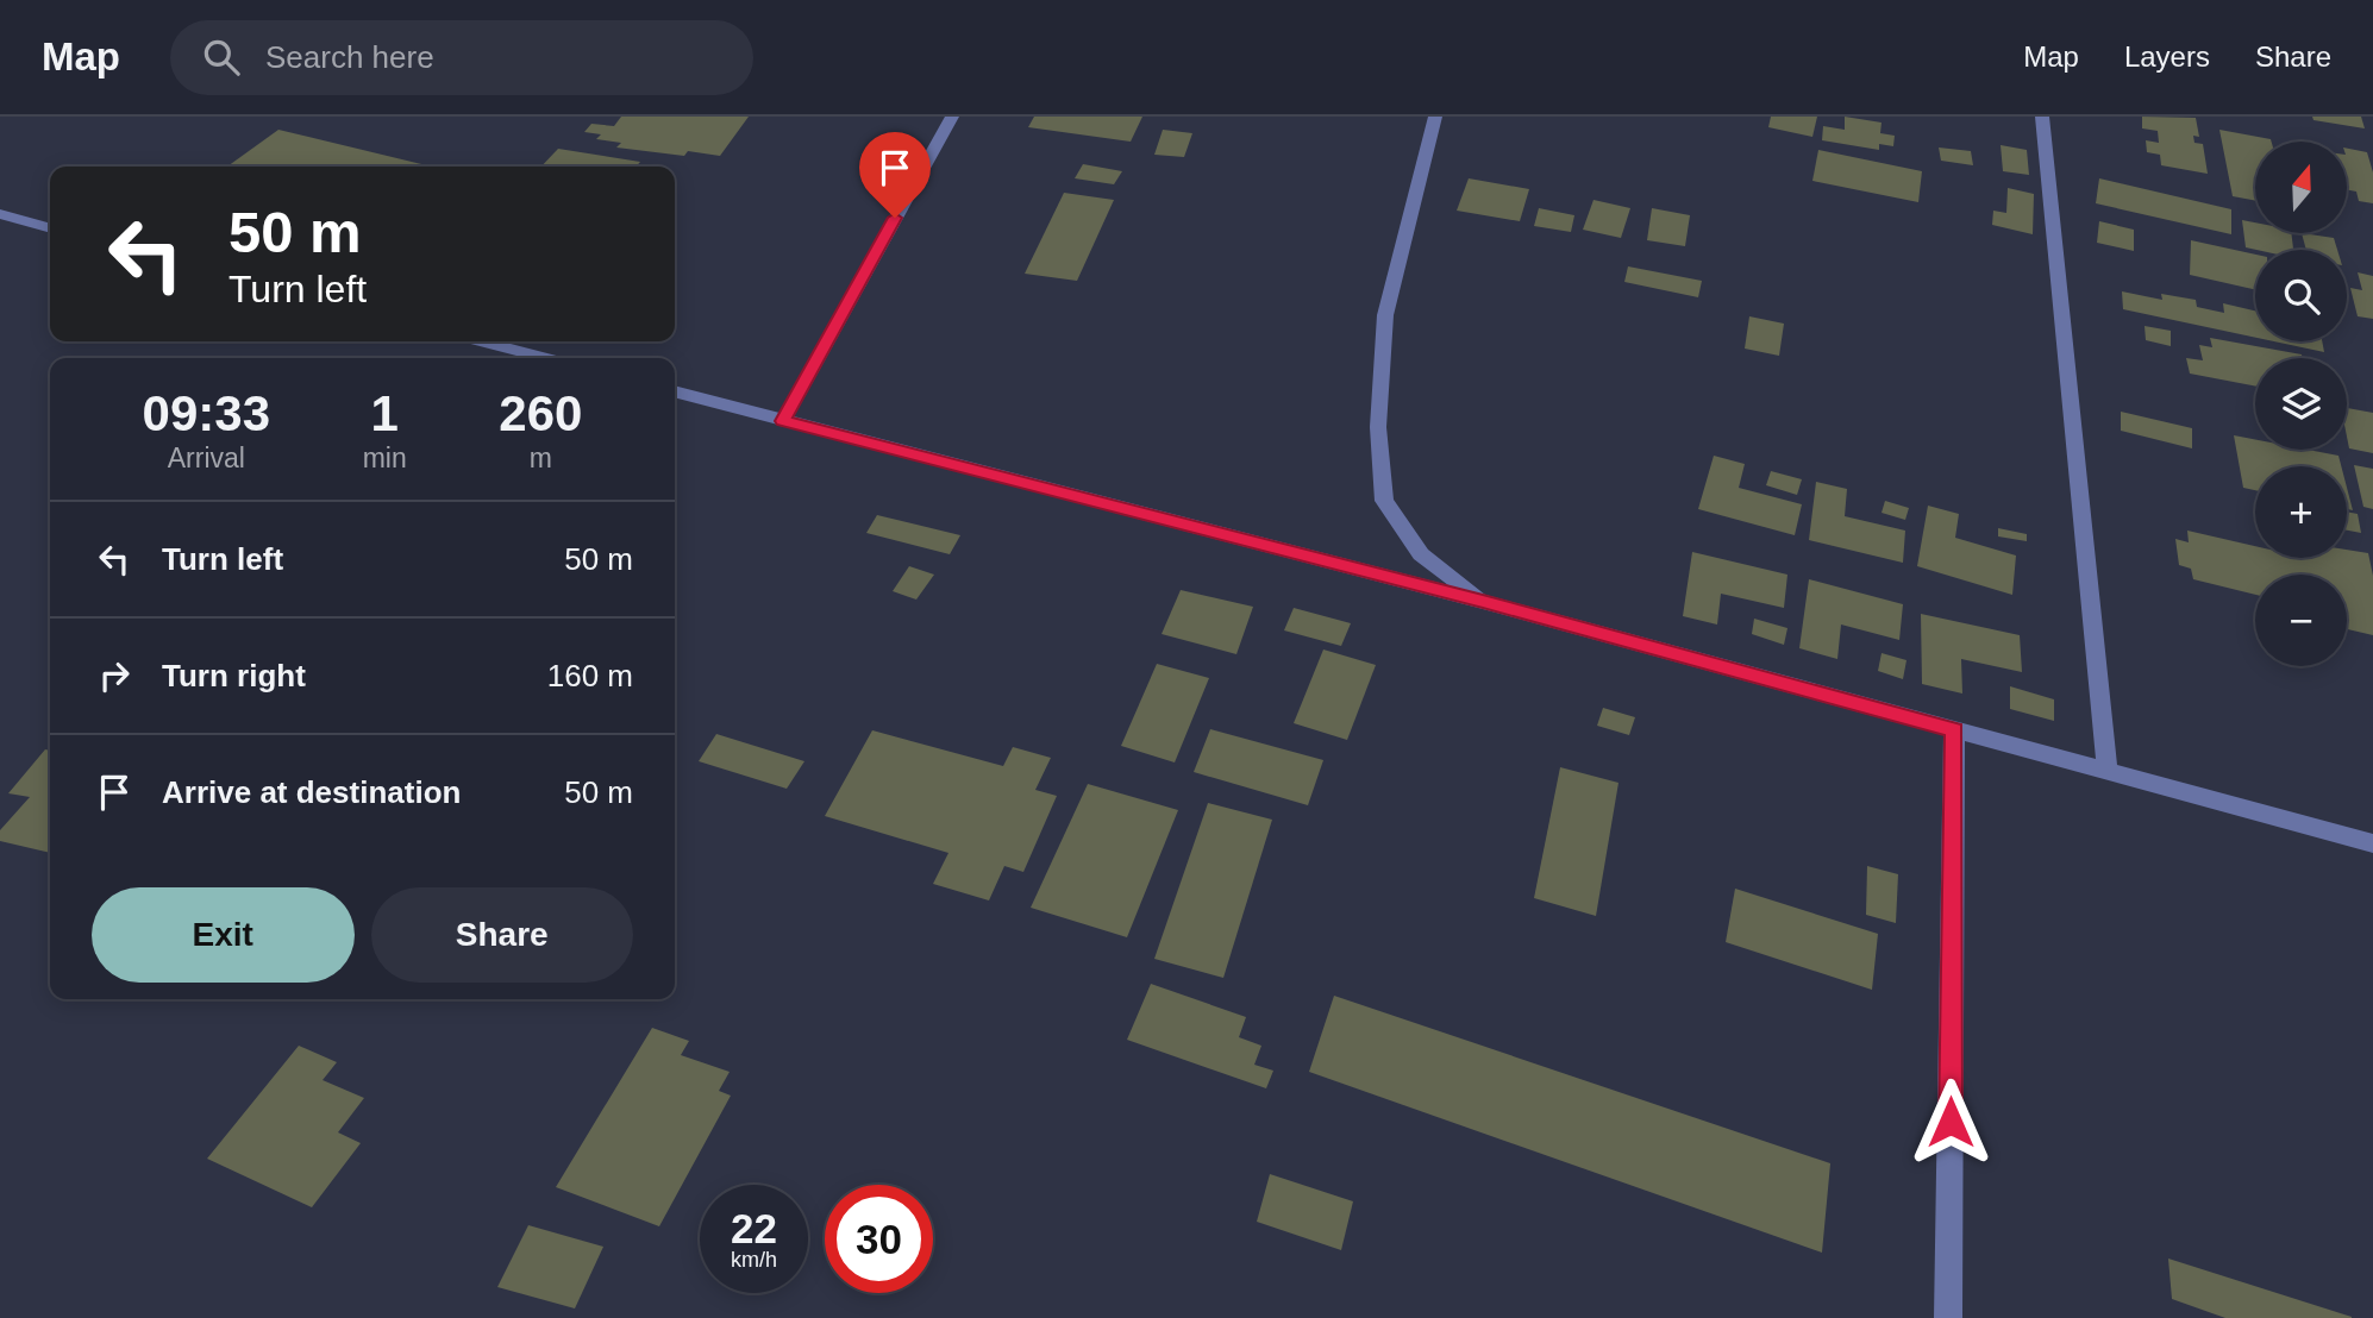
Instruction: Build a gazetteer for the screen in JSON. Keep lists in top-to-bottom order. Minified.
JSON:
{"north":"top","page":{"header":"Map","search":"Search here","nav":["Map","Layers","Share"],"map_buttons":["+","−"],"turn":["50 m","Turn left"],"eta":["09:33","Arrival","1","min","260","m"],"list":[{"name":"Turn left","value":"50 m"},{"name":"Turn right","value":"160 m"},{"name":"Arrive at destination","value":"50 m"}],"buttons":["Exit","Share"],"speed":"22 km/h","limit":"30"}}
